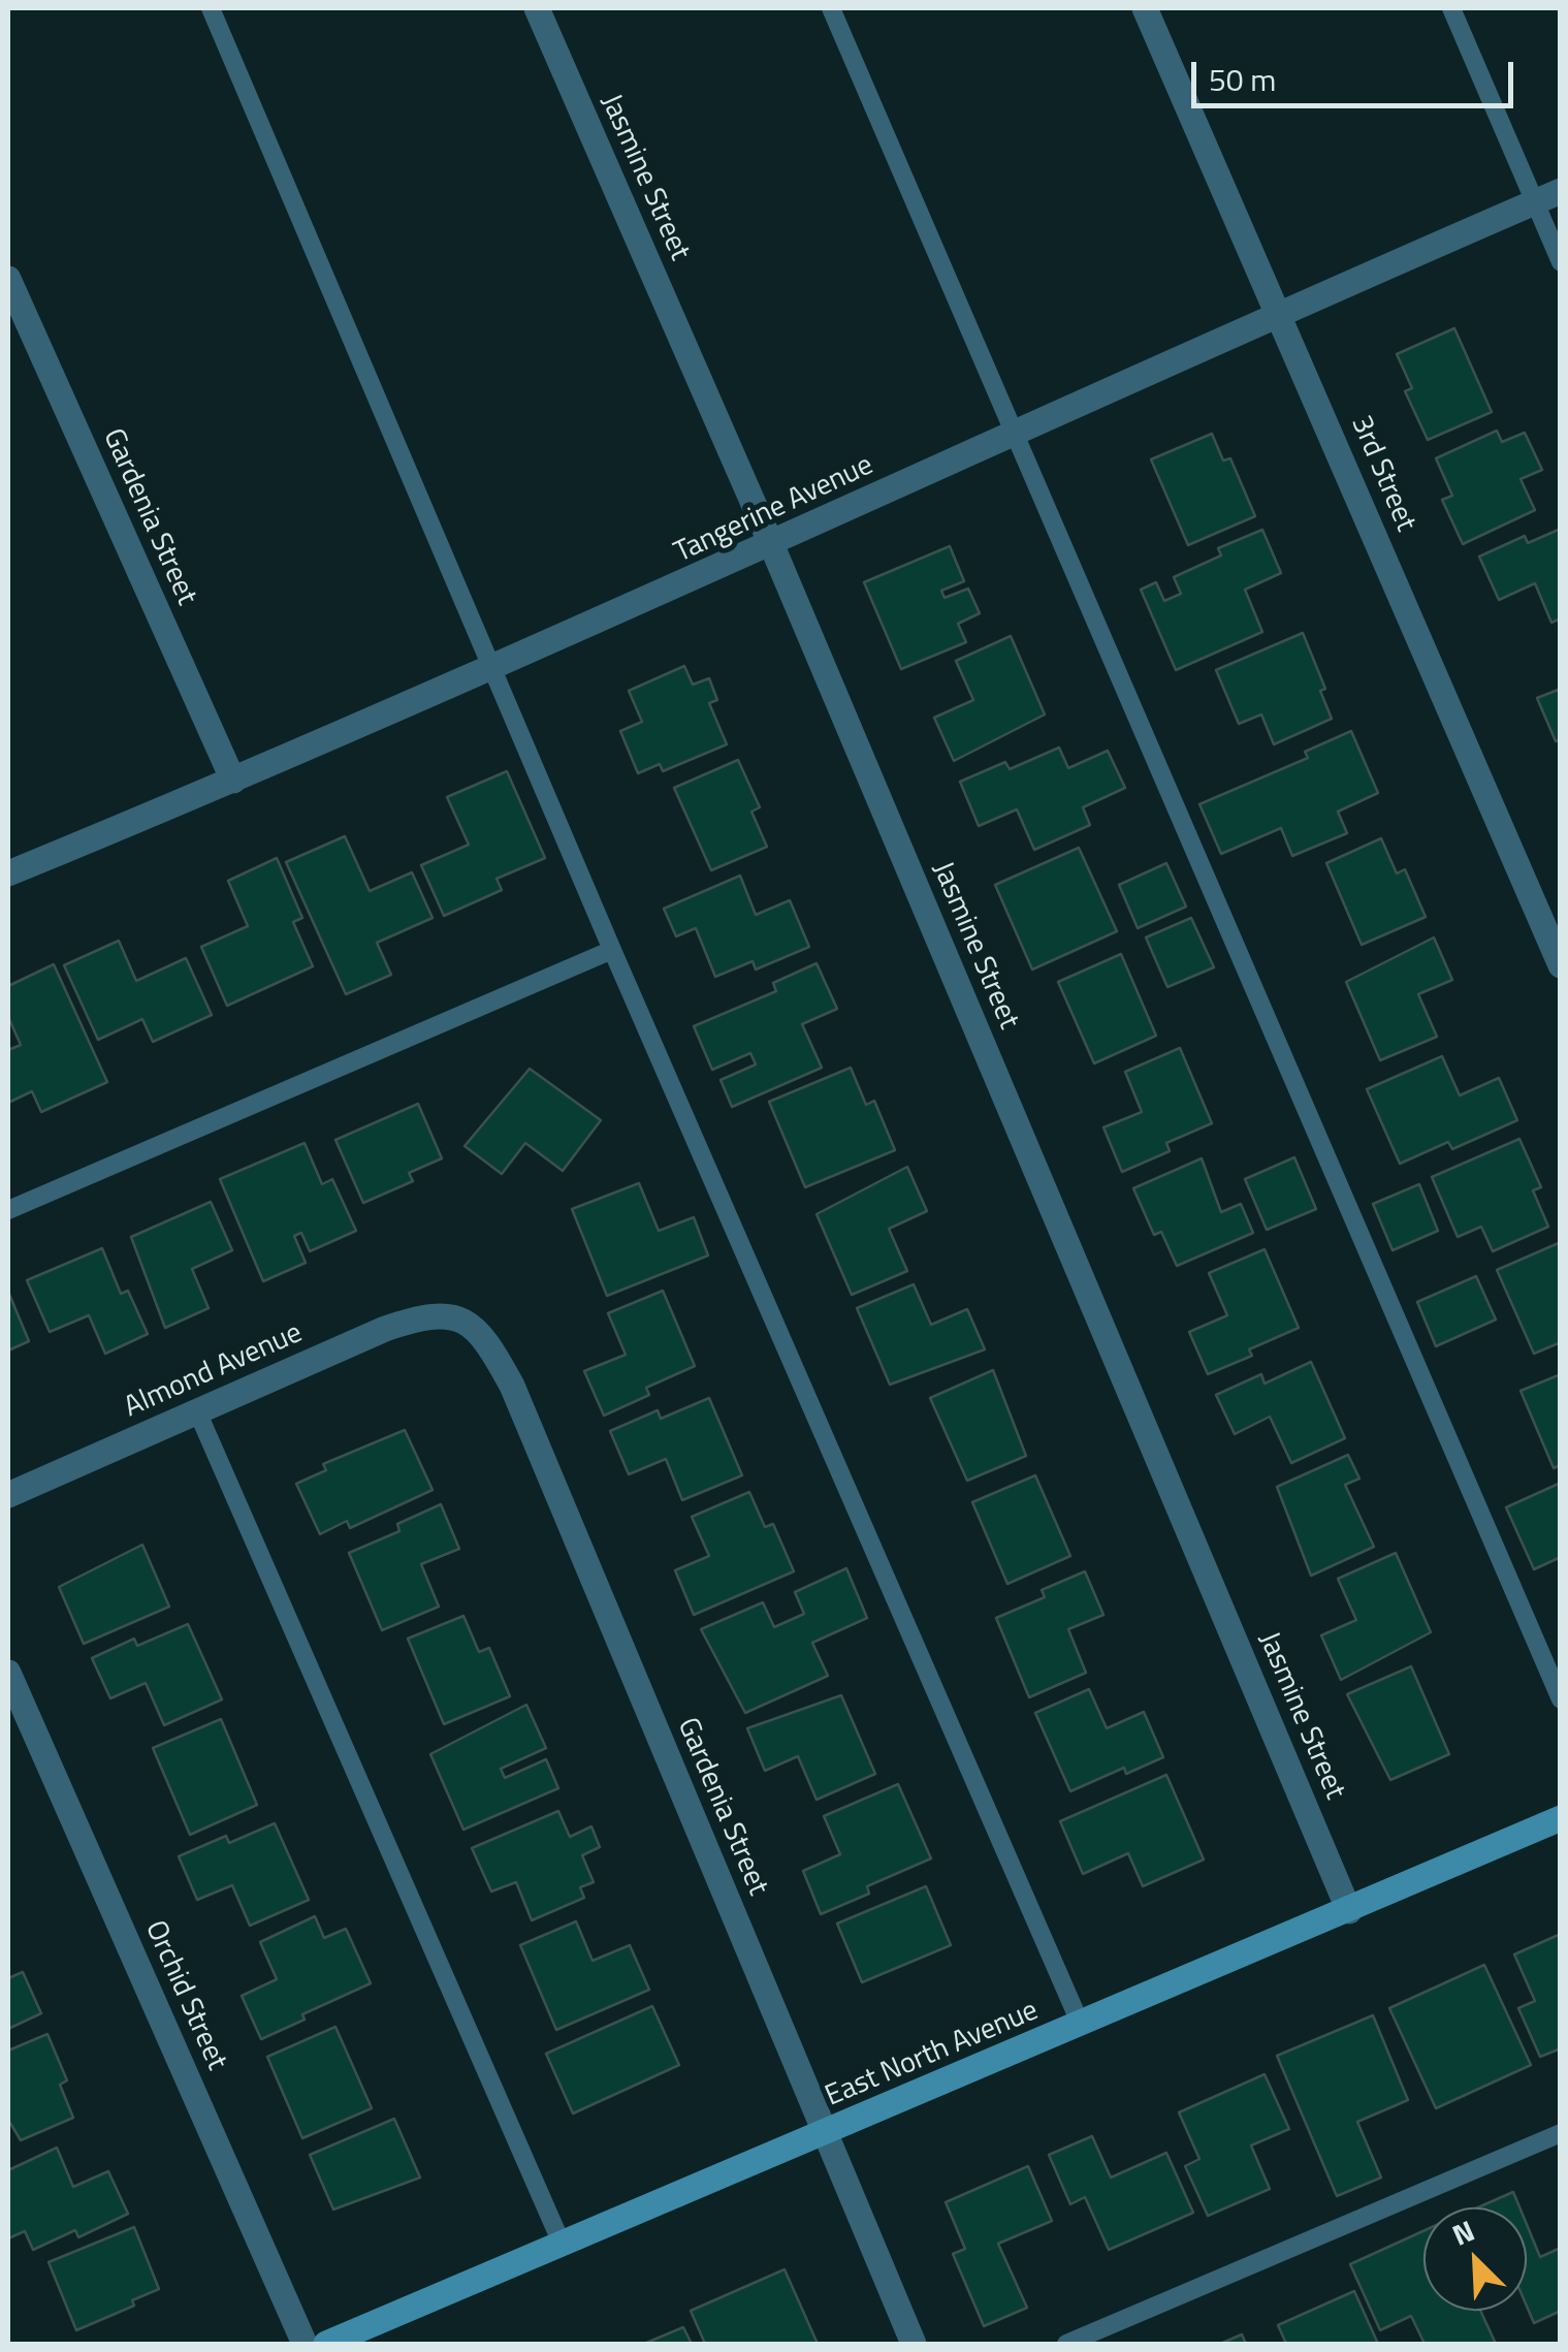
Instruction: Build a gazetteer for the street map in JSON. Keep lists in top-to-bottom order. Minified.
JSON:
{"streets":{"street":["Jasmine Street","3rd Street","Tangerine Avenue","Gardenia Street","Almond Avenue","Orchid Street","East North Avenue"]},"crossings":[["Jasmine Street","Tangerine Avenue"],["Jasmine Street","East North Avenue"],["3rd Street","Tangerine Avenue"],["Tangerine Avenue","Gardenia Street"],["Gardenia Street","Almond Avenue"],["Gardenia Street","East North Avenue"]],"scale_bar":"50 m","north":"top left"}
